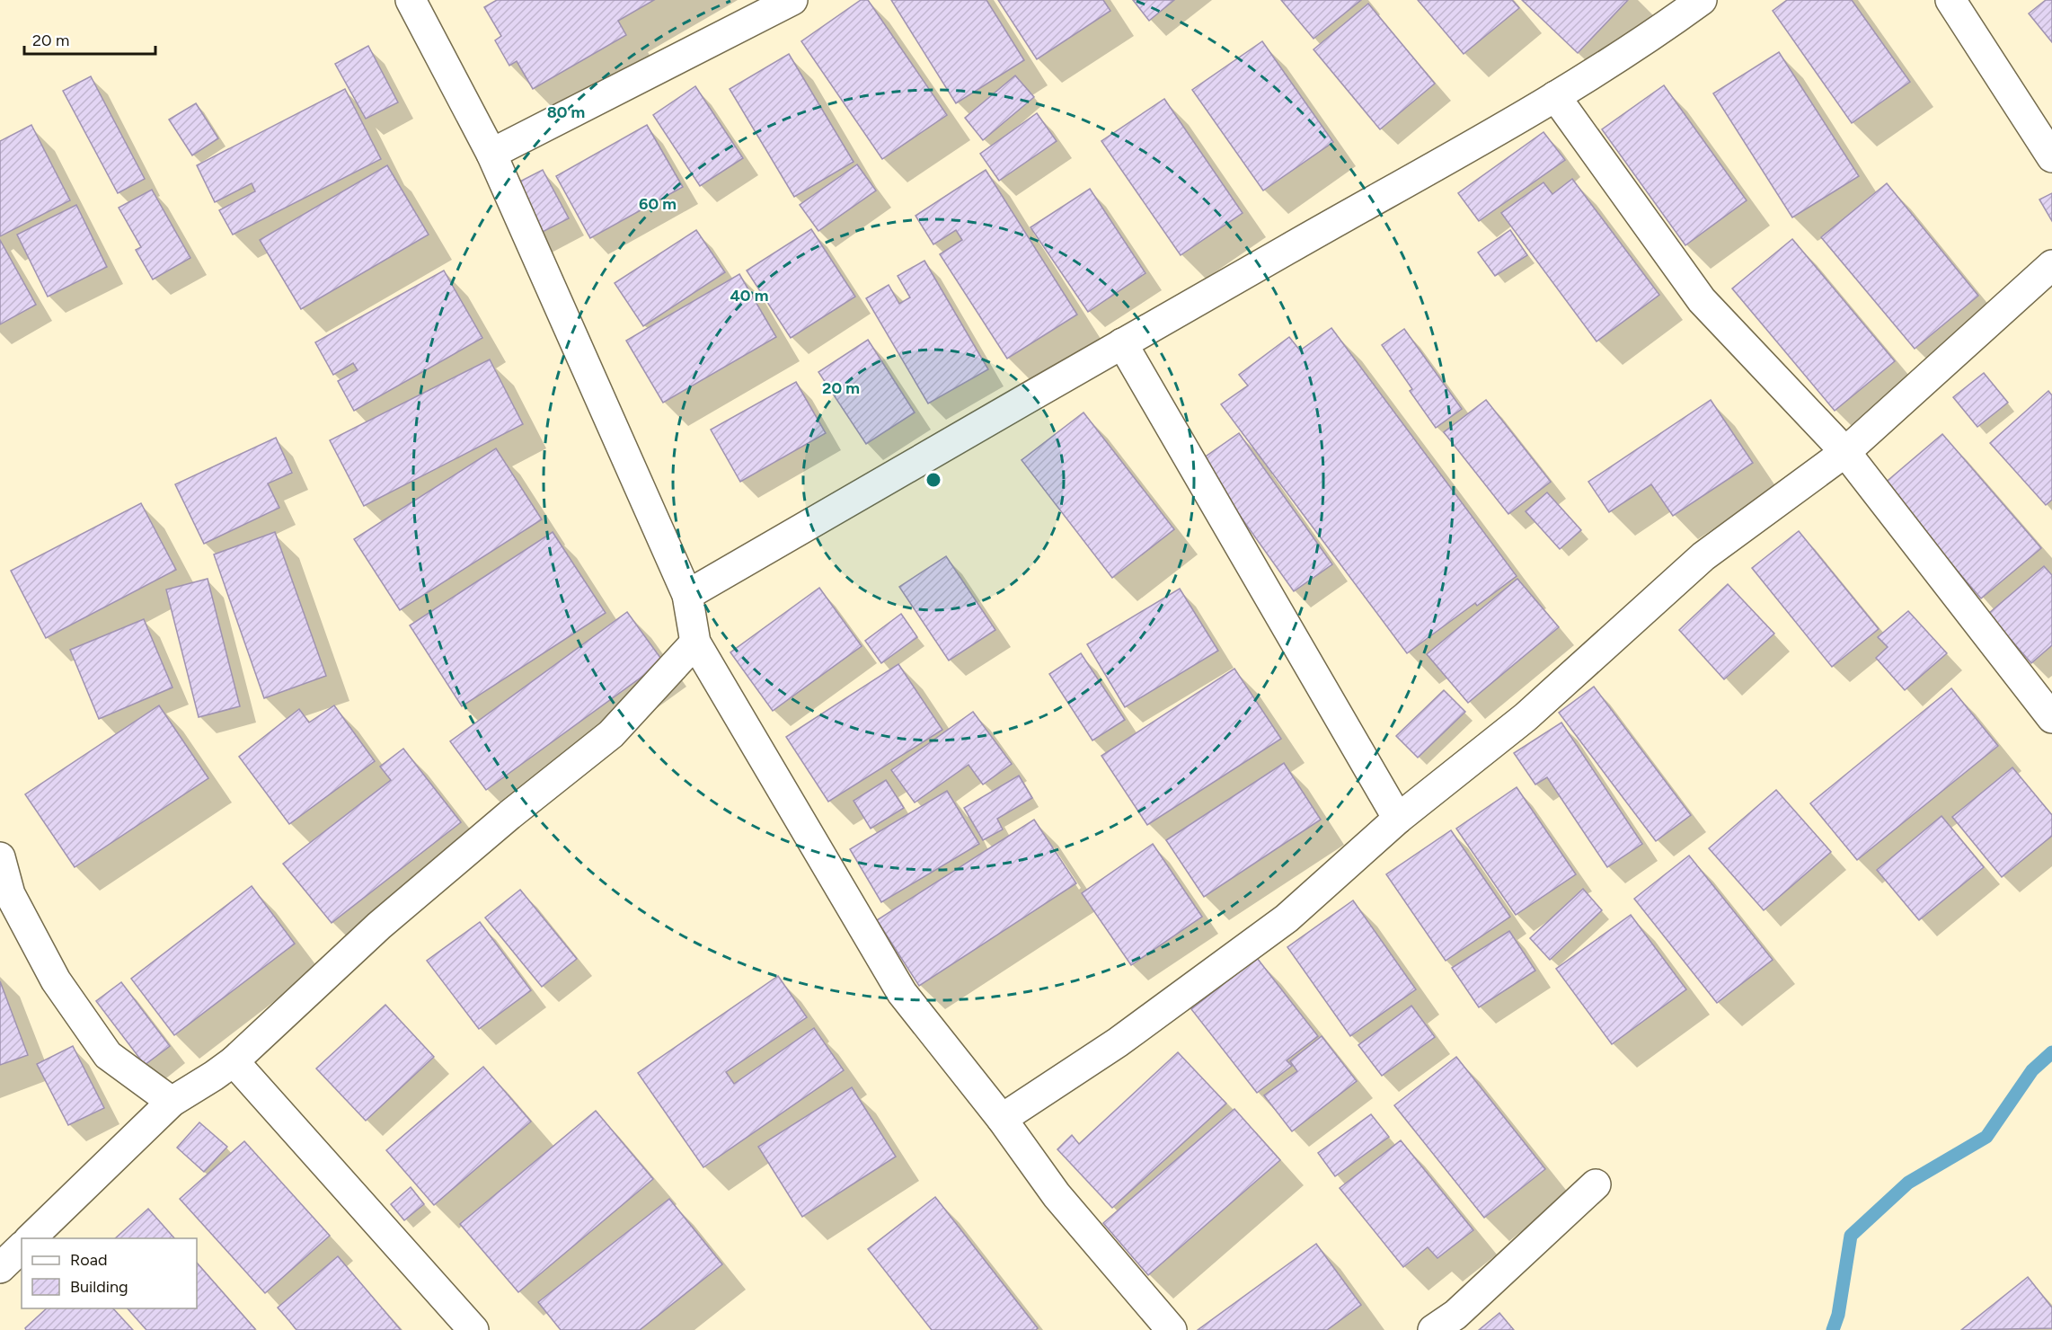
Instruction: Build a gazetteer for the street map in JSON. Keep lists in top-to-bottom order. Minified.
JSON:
{"legend":["Road","Building"],"scale_bar":"20 m","rings":["80 m","60 m","40 m","20 m"]}
